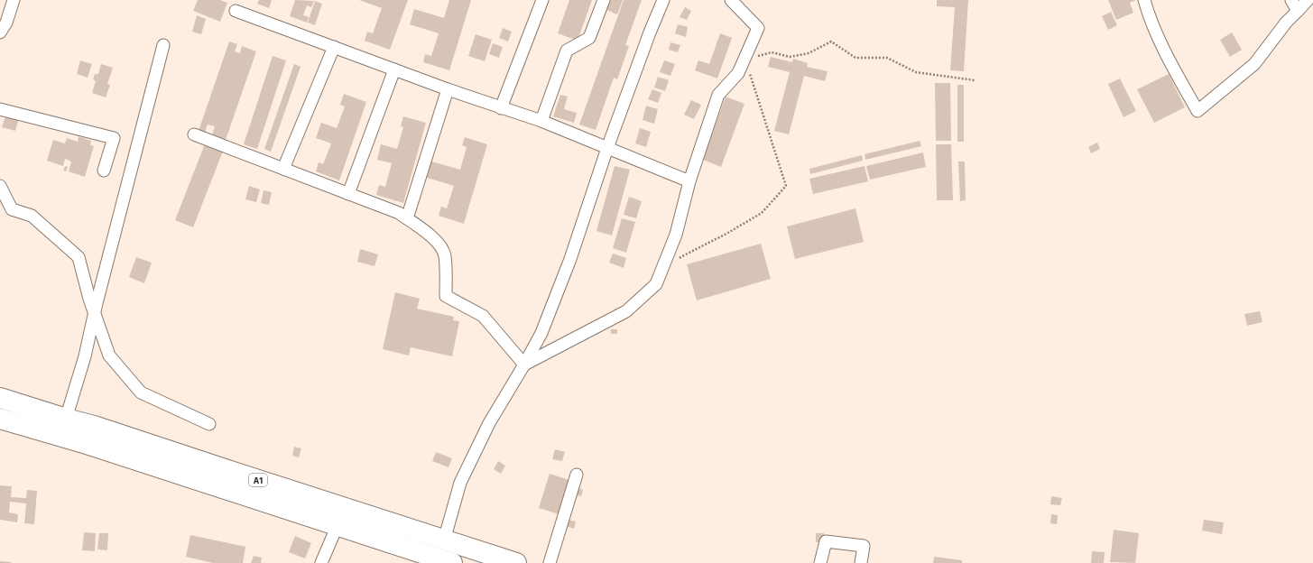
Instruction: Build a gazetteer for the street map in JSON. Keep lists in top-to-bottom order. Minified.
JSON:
{"streets":{"highway":["A1"]}}
